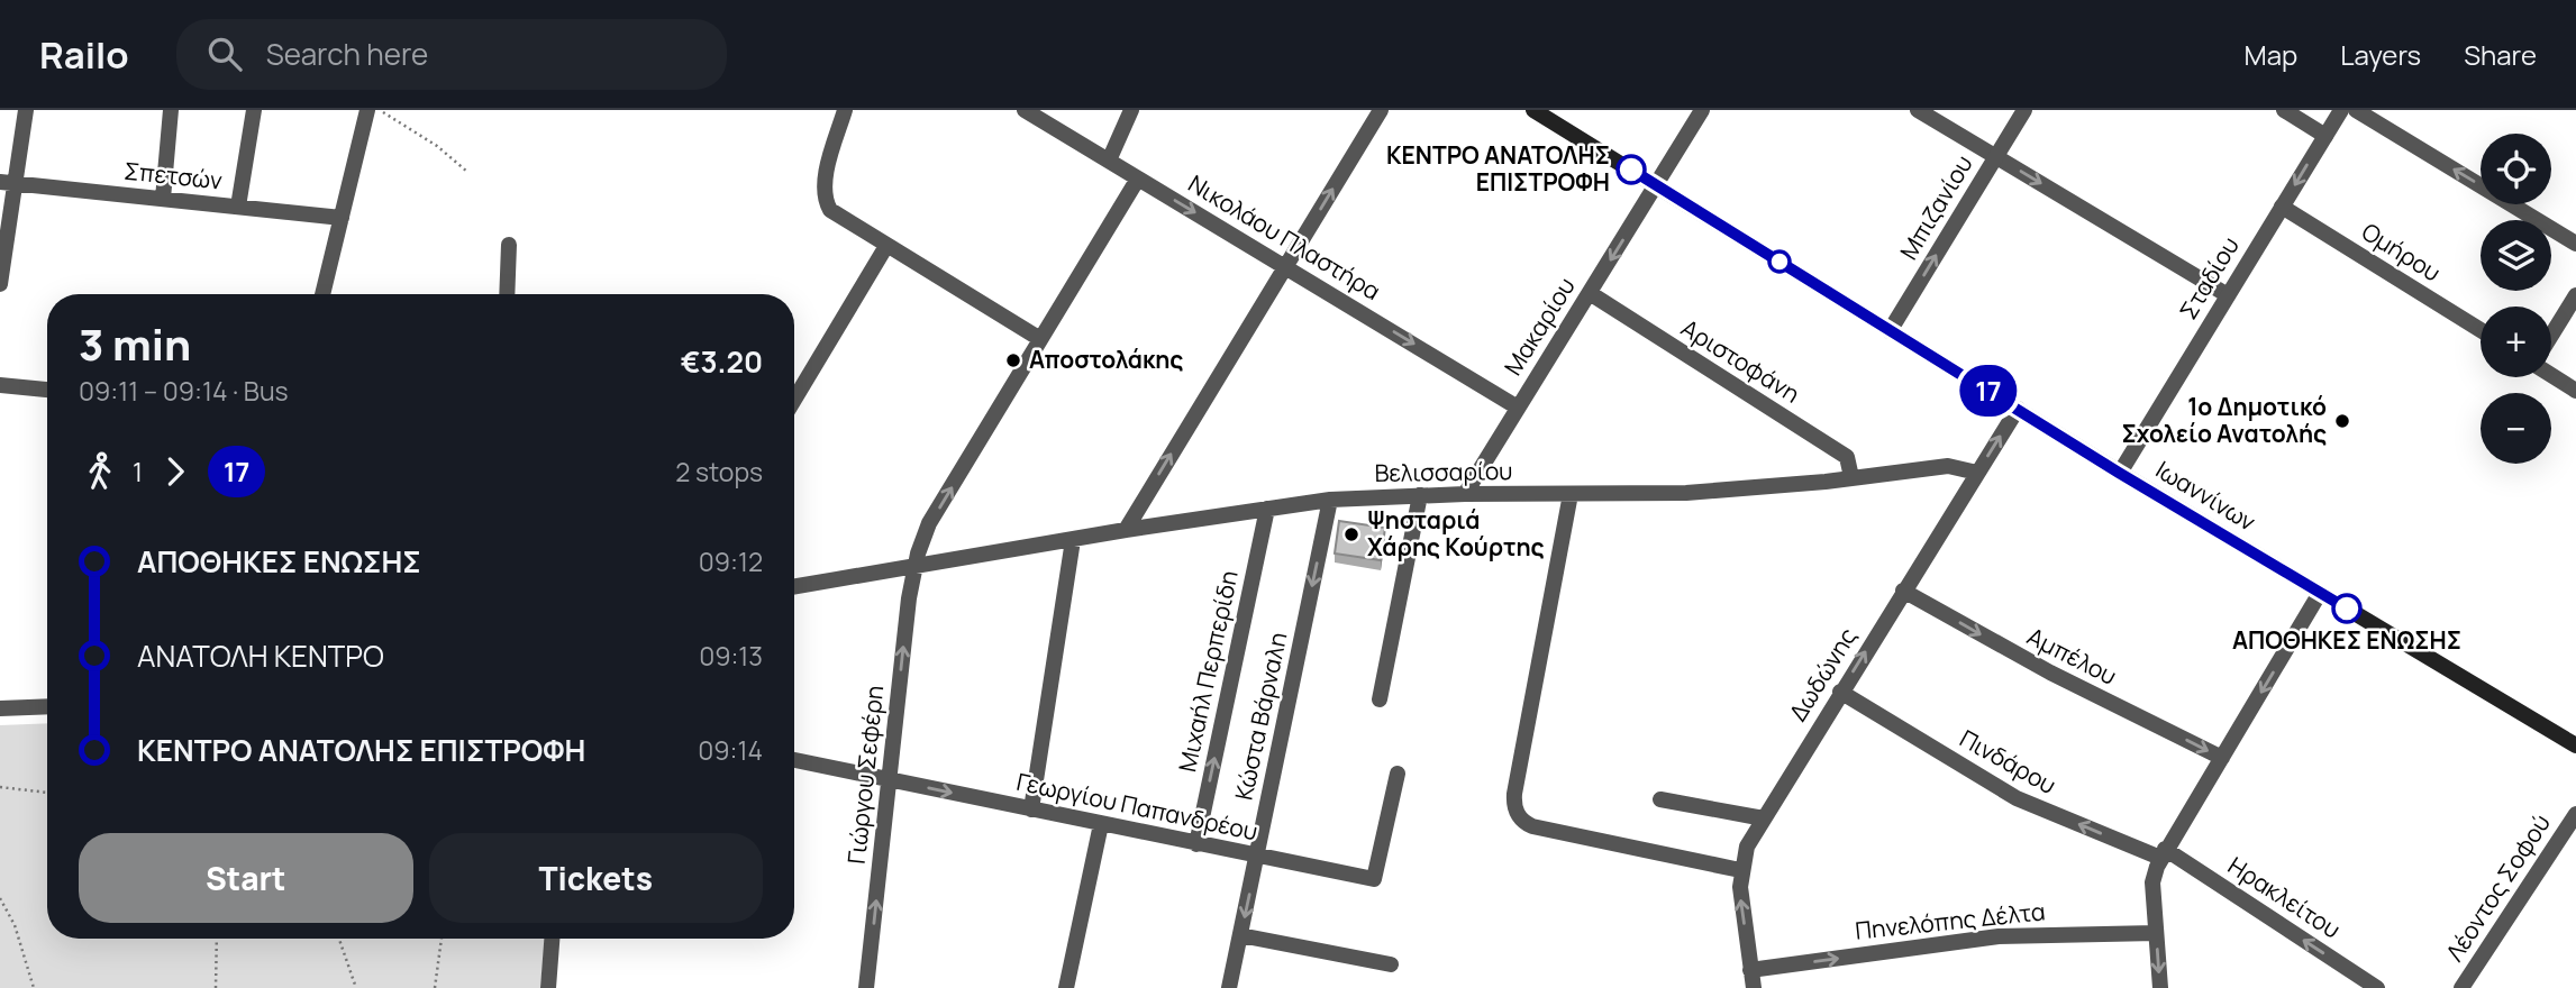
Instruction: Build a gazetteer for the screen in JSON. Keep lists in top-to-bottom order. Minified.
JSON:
{"streets":{"main road":["Ιωαννίνων"],"street":["Σπετσών","Μπιζανίου","Νικολάου Πλαστήρα","Ομήρου","Σταδίου","Μακαρίου","Αριστοφάνη","Βελισσαρίου","Αμπέλου","Μιχαήλ Περπερίδη","Δωδώνης","Κώστα Βάρναλη","Πινδάρου","Γιώργου Σεφέρη","Γεωργίου Παπανδρέου","Λέοντος Σοφού","Ηρακλείτου","Πηνελόπης Δέλτα"]},"crossings":[["Μπιζανίου","Ιωαννίνων"],["Νικολάου Πλαστήρα","Μακαρίου"],["Νικολάου Πλαστήρα","Γιώργου Σεφέρη"],["Ομήρου","Σταδίου"],["Σταδίου","Ιωαννίνων"],["Μακαρίου","Αριστοφάνη"],["Μακαρίου","Βελισσαρίου"],["Μακαρίου","Ιωαννίνων"],["Αριστοφάνη","Βελισσαρίου"],["Βελισσαρίου","Μιχαήλ Περπερίδη"],["Βελισσαρίου","Δωδώνης"],["Βελισσαρίου","Κώστα Βάρναλη"],["Βελισσαρίου","Γιώργου Σεφέρη"],["Ιωαννίνων","Δωδώνης"],["Αμπέλου","Δωδώνης"],["Μιχαήλ Περπερίδη","Γεωργίου Παπανδρέου"],["Δωδώνης","Πινδάρου"],["Δωδώνης","Πηνελόπης Δέλτα"],["Κώστα Βάρναλη","Γεωργίου Παπανδρέου"],["Πινδάρου","Ηρακλείτου"],["Γιώργου Σεφέρη","Γεωργίου Παπανδρέου"]],"one_way":["Μπιζανίου","Νικολάου Πλαστήρα","Αμπέλου","Μιχαήλ Περπερίδη","Δωδώνης","Πινδάρου","Γιώργου Σεφέρη","Ηρακλείτου","Πηνελόπης Δέλτα"],"places":["ΚΕΝΤΡΟ ΑΝΑΤΟΛΗΣ ΕΠΙΣΤΡΟΦΗ","Αποστολάκης","1ο Δημοτικό Σχολείο Ανατολής","Ψησταριά Χάρης Κούρτης","ΑΠΟΘΗΚΕΣ ΕΝΩΣΗΣ"],"lines":["bus line 17"],"page":{"header":"Railo","search":"Search here","nav":["Map","Layers","Share"],"on_map":"17","map_buttons":["+","−"],"heading":["3 min","09:11 – 09:14 · Bus","€3.20"],"legs":["1","17","2 stops"],"list":[{"name":"ΑΠΟΘΗΚΕΣ ΕΝΩΣΗΣ","value":"09:12"},{"name":"ΑΝΑΤΟΛΗ ΚΕΝΤΡΟ","value":"09:13"},{"name":"ΚΕΝΤΡΟ ΑΝΑΤΟΛΗΣ ΕΠΙΣΤΡΟΦΗ","value":"09:14"}],"buttons":["Start","Tickets"]}}
